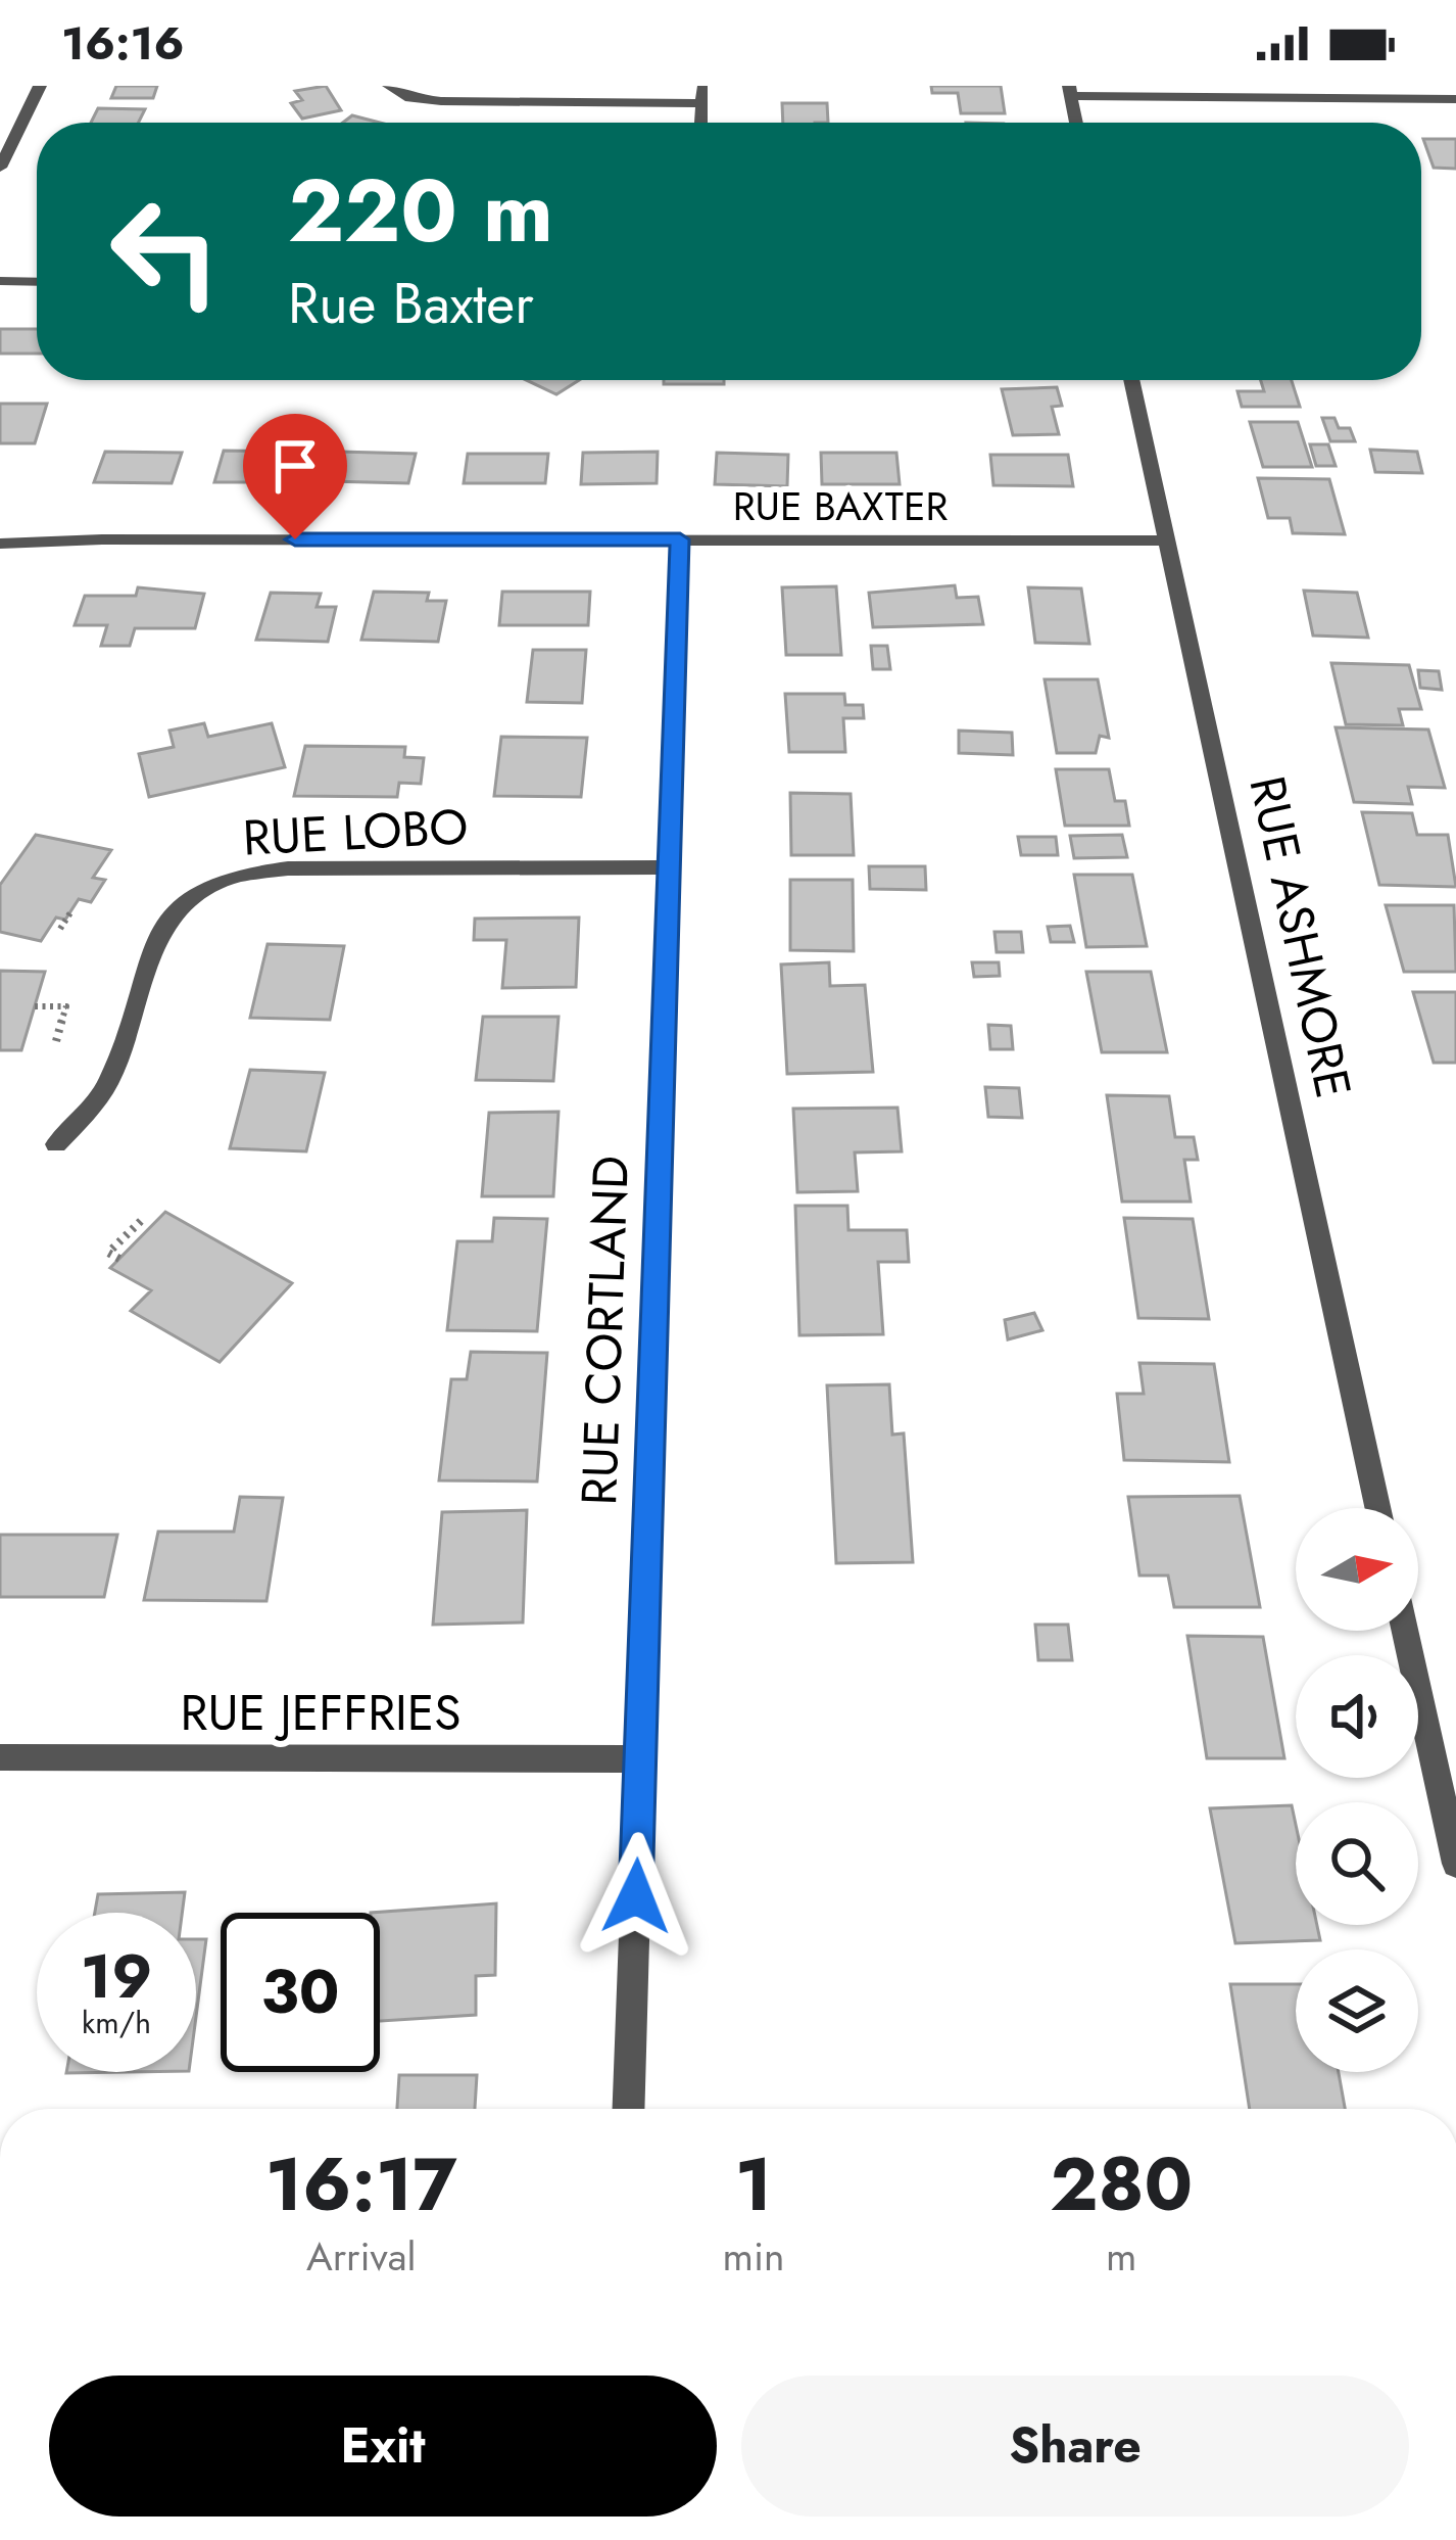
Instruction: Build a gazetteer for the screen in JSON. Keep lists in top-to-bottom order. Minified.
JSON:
{"streets":{"street":["RUE BAXTER","RUE LOBO","RUE ASHMORE","RUE CORTLAND","RUE JEFFRIES"]},"crossings":[["RUE BAXTER","RUE ASHMORE"],["RUE BAXTER","RUE CORTLAND"],["RUE LOBO","RUE CORTLAND"],["RUE CORTLAND","RUE JEFFRIES"]],"north":"right","page":{"status":"16:16","turn":["220 m","Rue Baxter"],"speed":"19 km/h","limit":"30","eta":["16:17","Arrival","1","min","280","m"],"buttons":["Exit","Share"]}}
